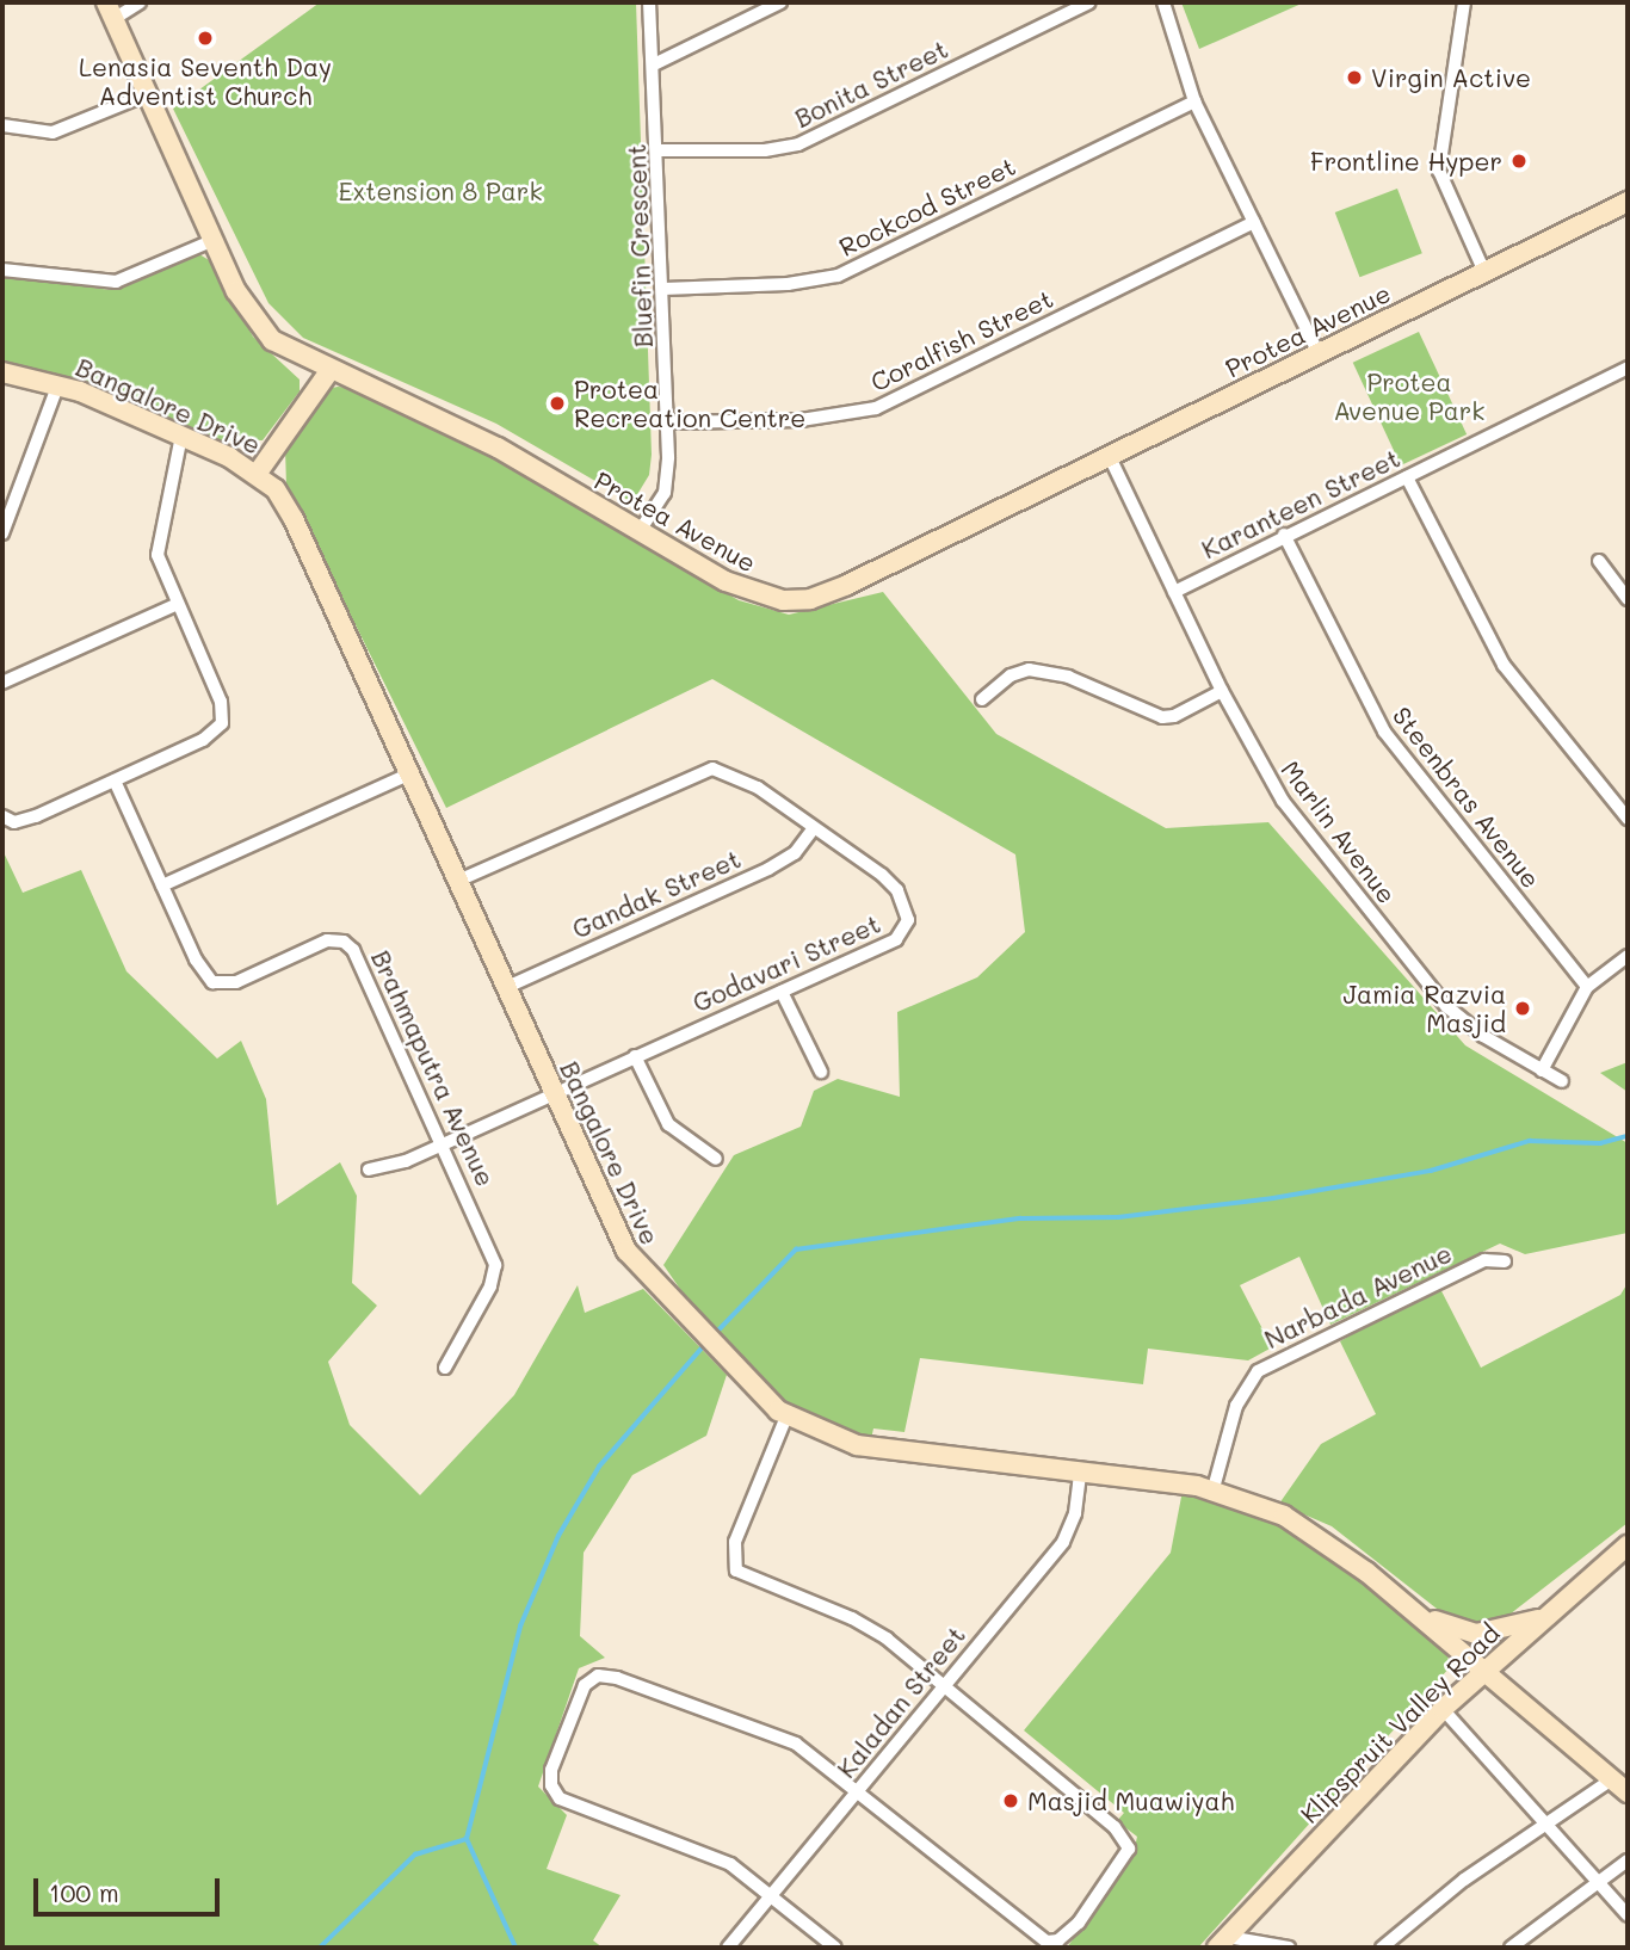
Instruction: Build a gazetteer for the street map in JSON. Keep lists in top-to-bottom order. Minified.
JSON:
{"streets":{"street":["Bonita Street","Rockcod Street","Bluefin Crescent","Protea Avenue","Coralfish Street","Bangalore Drive","Karanteen Street","Steenbras Avenue","Marlin Avenue","Gandak Street","Godavari Street","Brahmaputra Avenue","Narbada Avenue","Kaladan Street","Klipspruit Valley Road"]},"crossings":[["Bonita Street","Bluefin Crescent"],["Rockcod Street","Bluefin Crescent"],["Bluefin Crescent","Protea Avenue"],["Bluefin Crescent","Coralfish Street"],["Protea Avenue","Marlin Avenue"],["Bangalore Drive","Gandak Street"],["Bangalore Drive","Godavari Street"],["Bangalore Drive","Narbada Avenue"],["Bangalore Drive","Kaladan Street"],["Bangalore Drive","Klipspruit Valley Road"],["Karanteen Street","Steenbras Avenue"],["Karanteen Street","Marlin Avenue"],["Gandak Street","Godavari Street"],["Godavari Street","Brahmaputra Avenue"]],"parks":["Extension 8 Park","Protea Avenue Park"],"places":["Lenasia Seventh Day Adventist Church","Virgin Active","Frontline Hyper","Protea Recreation Centre","Jamia Razvia Masjid","Masjid Muawiyah"],"scale_bar":"100 m"}
